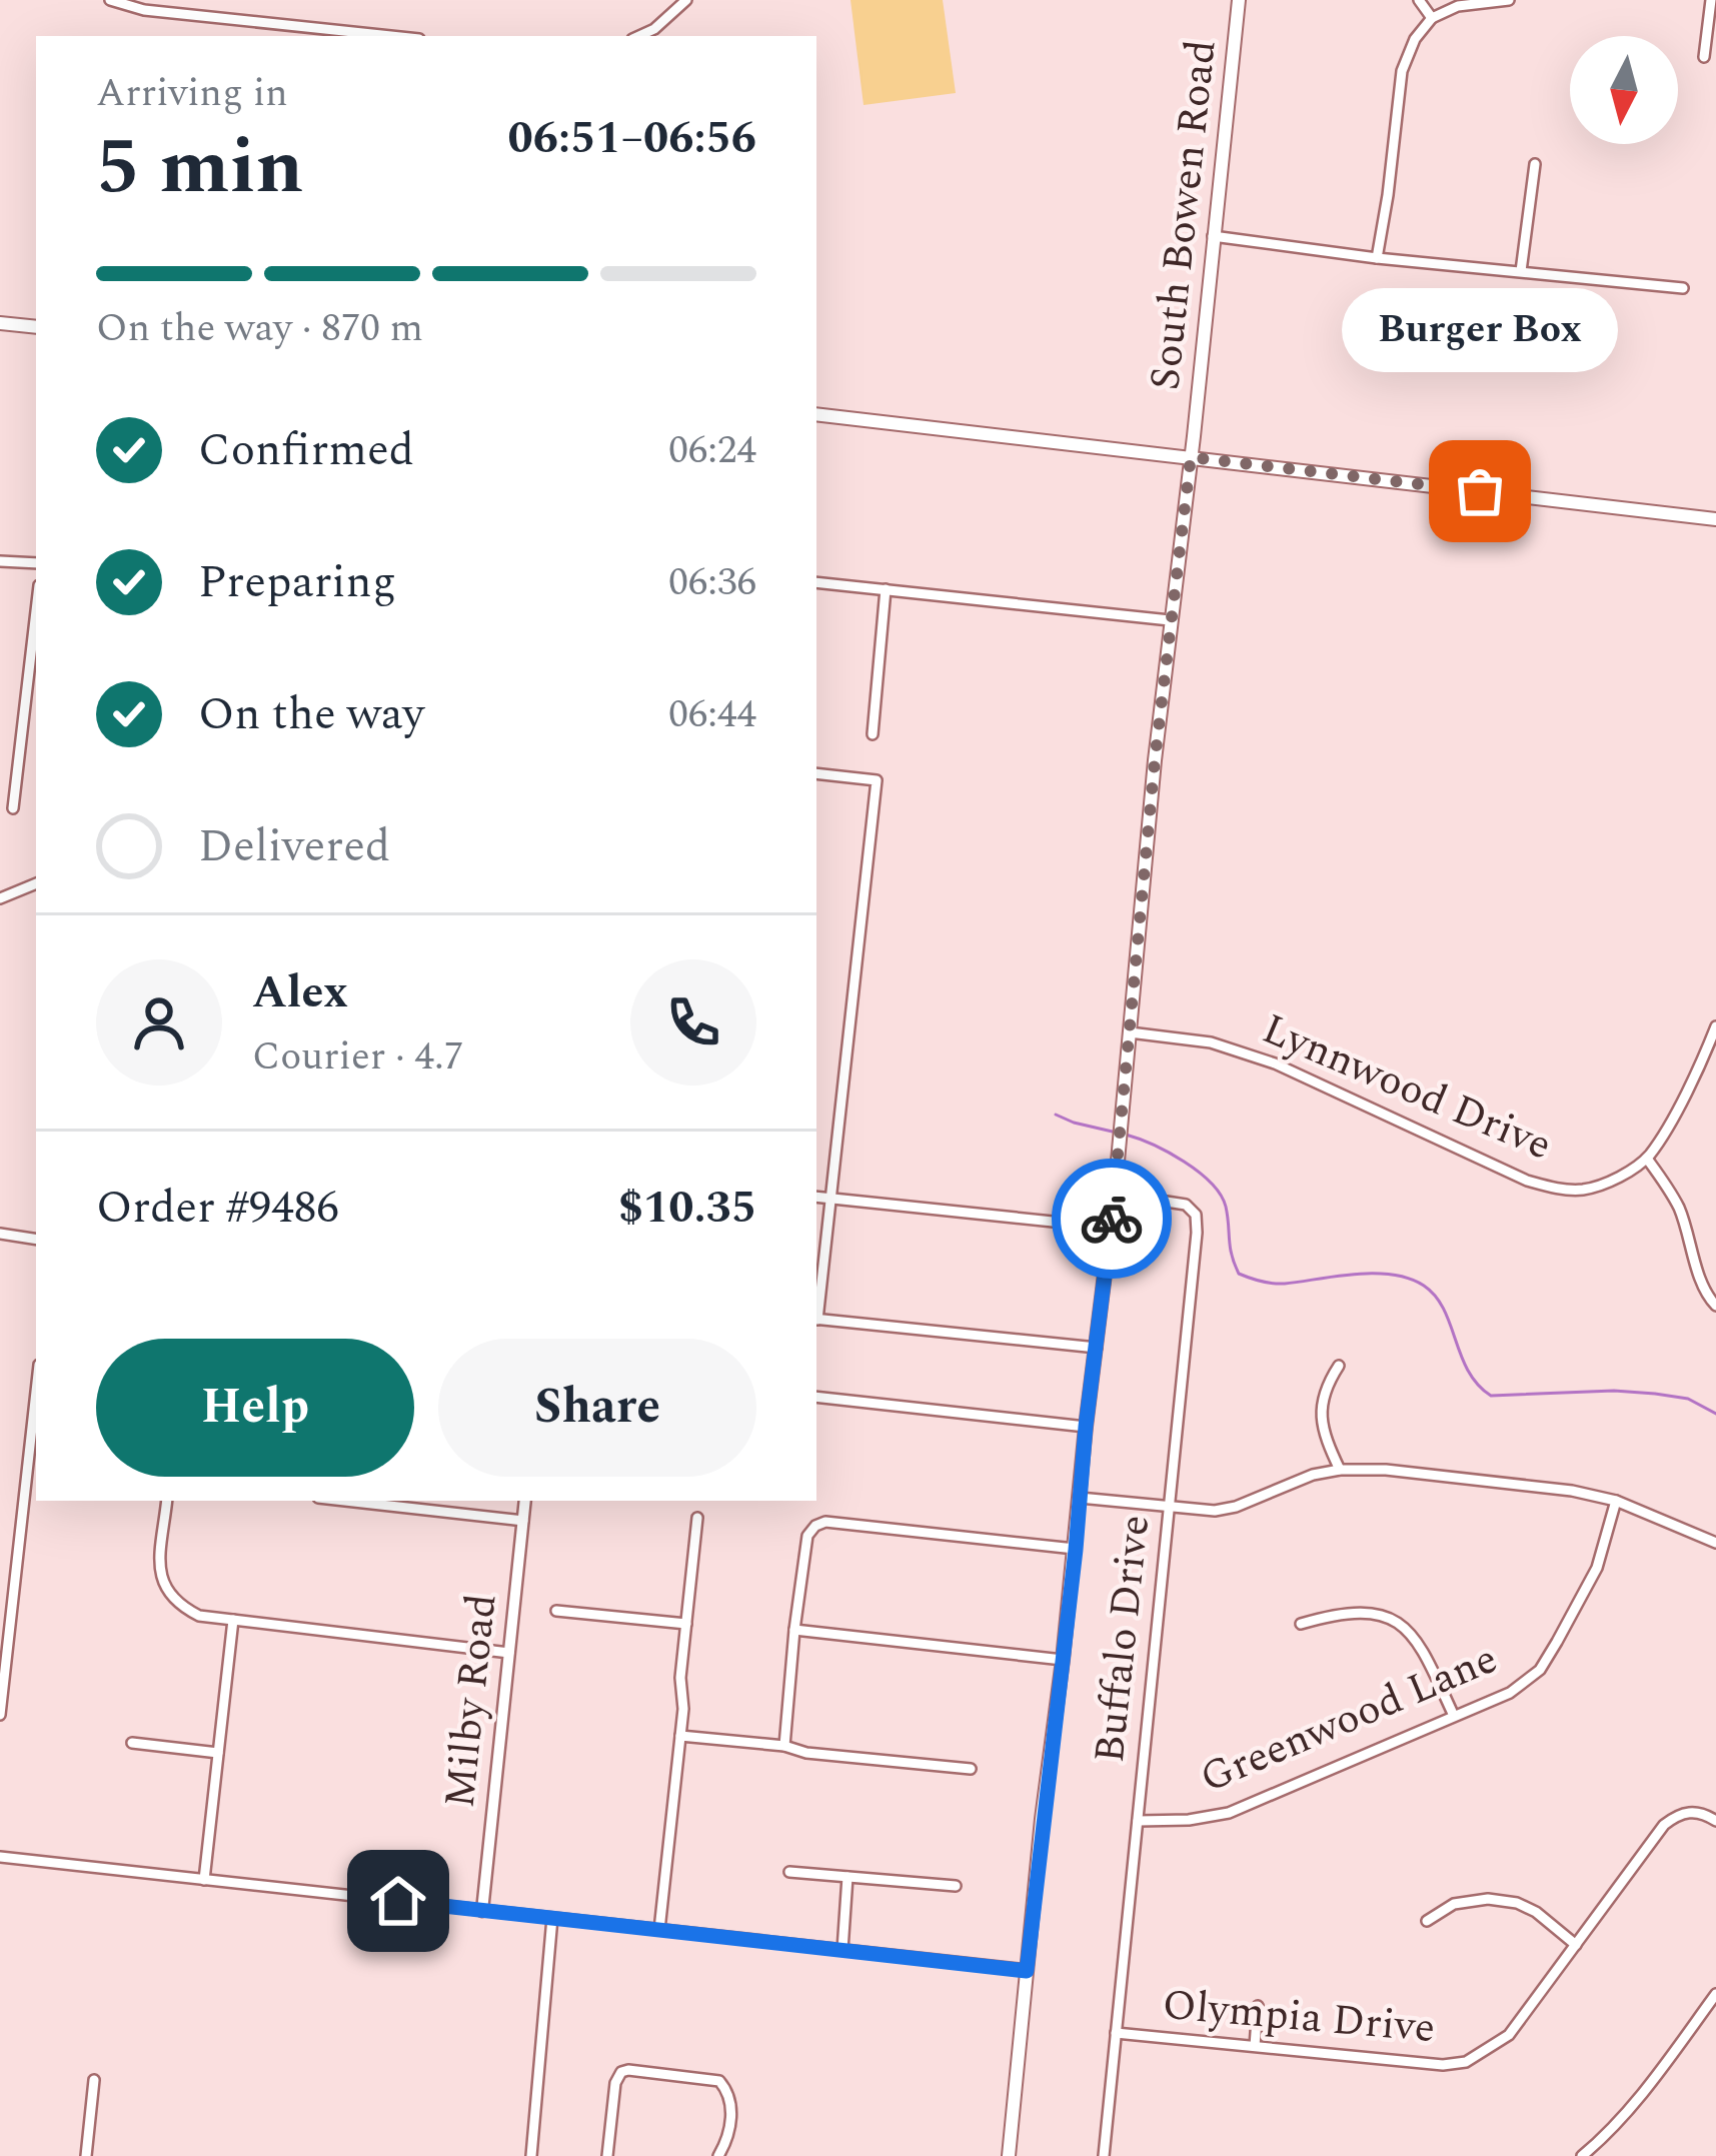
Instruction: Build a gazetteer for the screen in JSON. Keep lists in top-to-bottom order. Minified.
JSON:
{"streets":{"main road":["South Bowen Road"],"street":["Lynnwood Drive","Buffalo Drive","Milby Road","Greenwood Lane","Olympia Drive"]},"crossings":[["South Bowen Road","Lynnwood Drive"],["South Bowen Road","Buffalo Drive"],["Buffalo Drive","Greenwood Lane"],["Buffalo Drive","Olympia Drive"]],"places":["Burger Box"],"north":"bottom","page":{"heading":["5 min","Arriving in","06:51–06:56"],"panel":["Alex","Courier · 4.7","Order #9486","$10.35"],"bar":"On the way · 870 m","bubble":"Burger Box","list":[["Confirmed","06:24"],["Preparing","06:36"],["On the way","06:44"],"Delivered"],"buttons":["Help","Share"]}}
